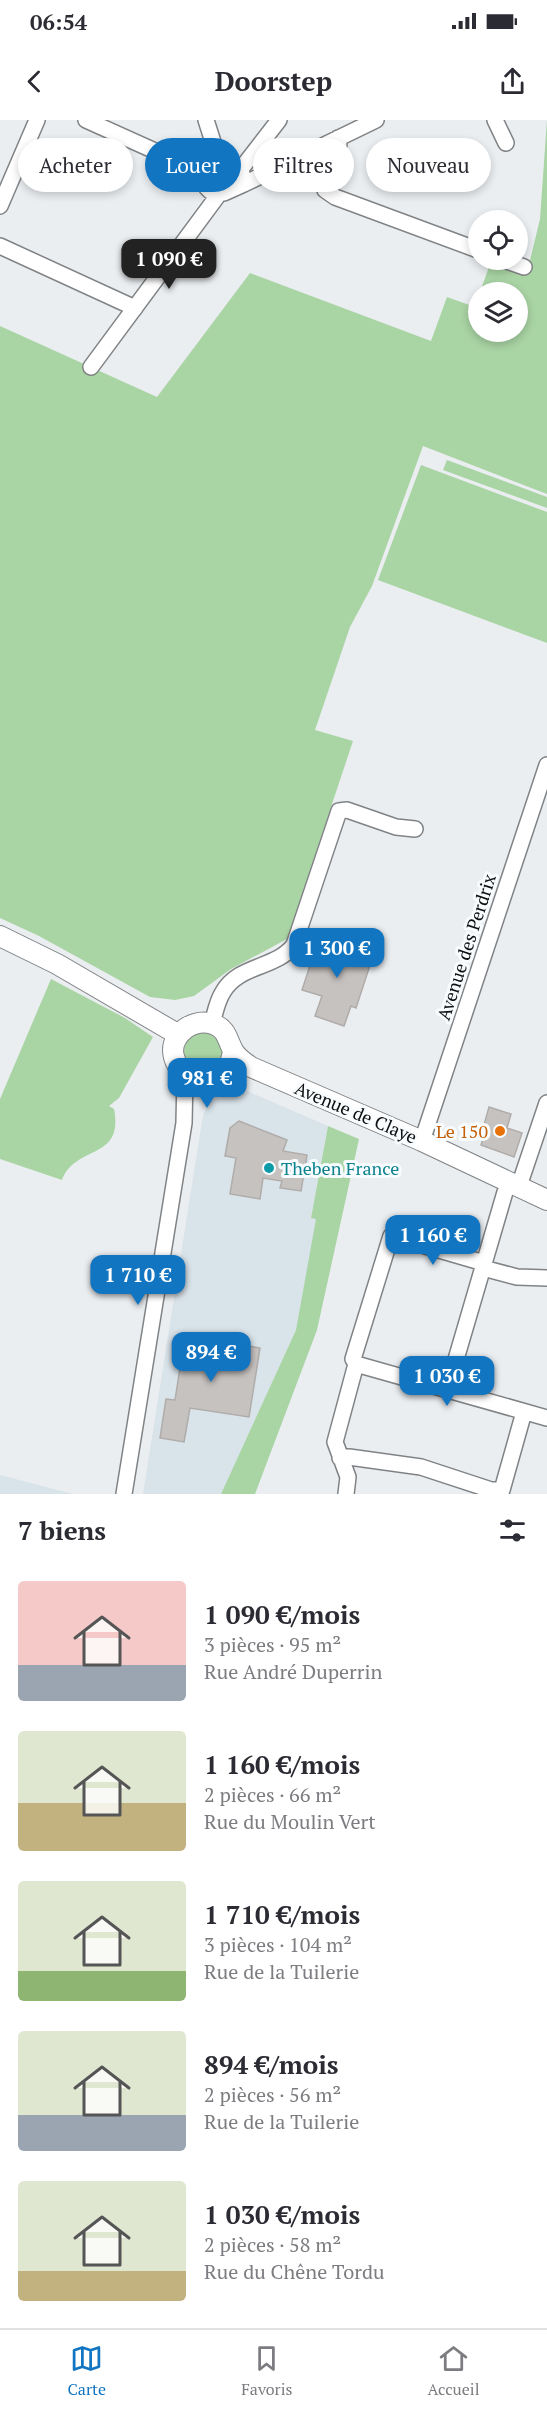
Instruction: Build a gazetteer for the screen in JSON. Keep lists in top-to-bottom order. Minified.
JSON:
{"streets":{"main road":["Avenue de Claye"],"street":["Avenue des Perdrix"]},"crossings":[["Avenue des Perdrix","Avenue de Claye"]],"places":["Le 150","Theben France"],"page":{"status":"06:54","header":"Doorstep","chip":["Acheter","Louer","Filtres","Nouveau"],"price":["1 090 €","1 300 €","981 €","1 160 €","1 710 €","894 €","1 030 €"],"heading":"7 biens","list":[{"name":"1 090 €/mois","note":"3 pièces · 95 m² · Rue André Duperrin"},{"name":"1 160 €/mois","note":"2 pièces · 66 m² · Rue du Moulin Vert"},{"name":"1 710 €/mois","note":"3 pièces · 104 m² · Rue de la Tuilerie"},{"name":"894 €/mois","note":"2 pièces · 56 m² · Rue de la Tuilerie"},{"name":"1 030 €/mois","note":"2 pièces · 58 m² · Rue du Chêne Tordu"}],"tabs":["Carte","Favoris","Accueil"]}}
